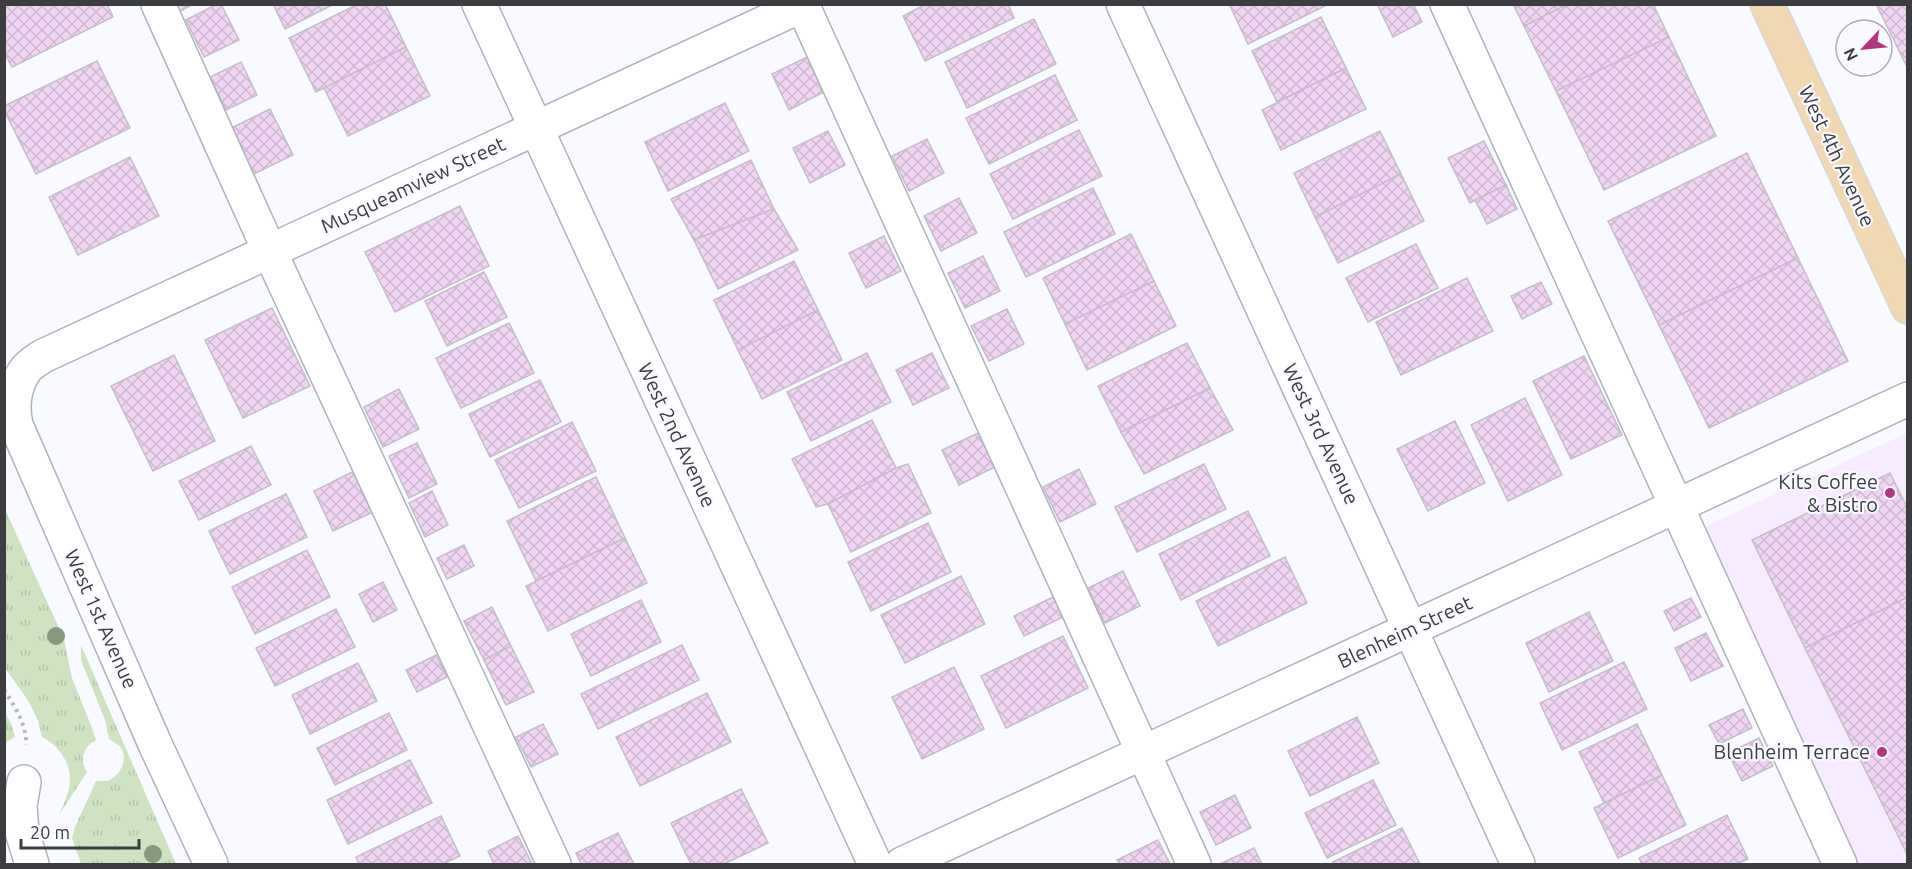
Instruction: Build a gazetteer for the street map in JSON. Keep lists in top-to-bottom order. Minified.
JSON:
{"streets":{"main road":["West 4th Avenue"],"street":["Musqueamview Street","West 3rd Avenue","West 2nd Avenue","West 1st Avenue","Blenheim Street"]},"crossings":[["Musqueamview Street","West 2nd Avenue"],["Musqueamview Street","West 1st Avenue"],["West 3rd Avenue","Blenheim Street"]],"places":["Kits Coffee & Bistro","Blenheim Terrace"],"scale_bar":"20 m","north":"bottom left"}
